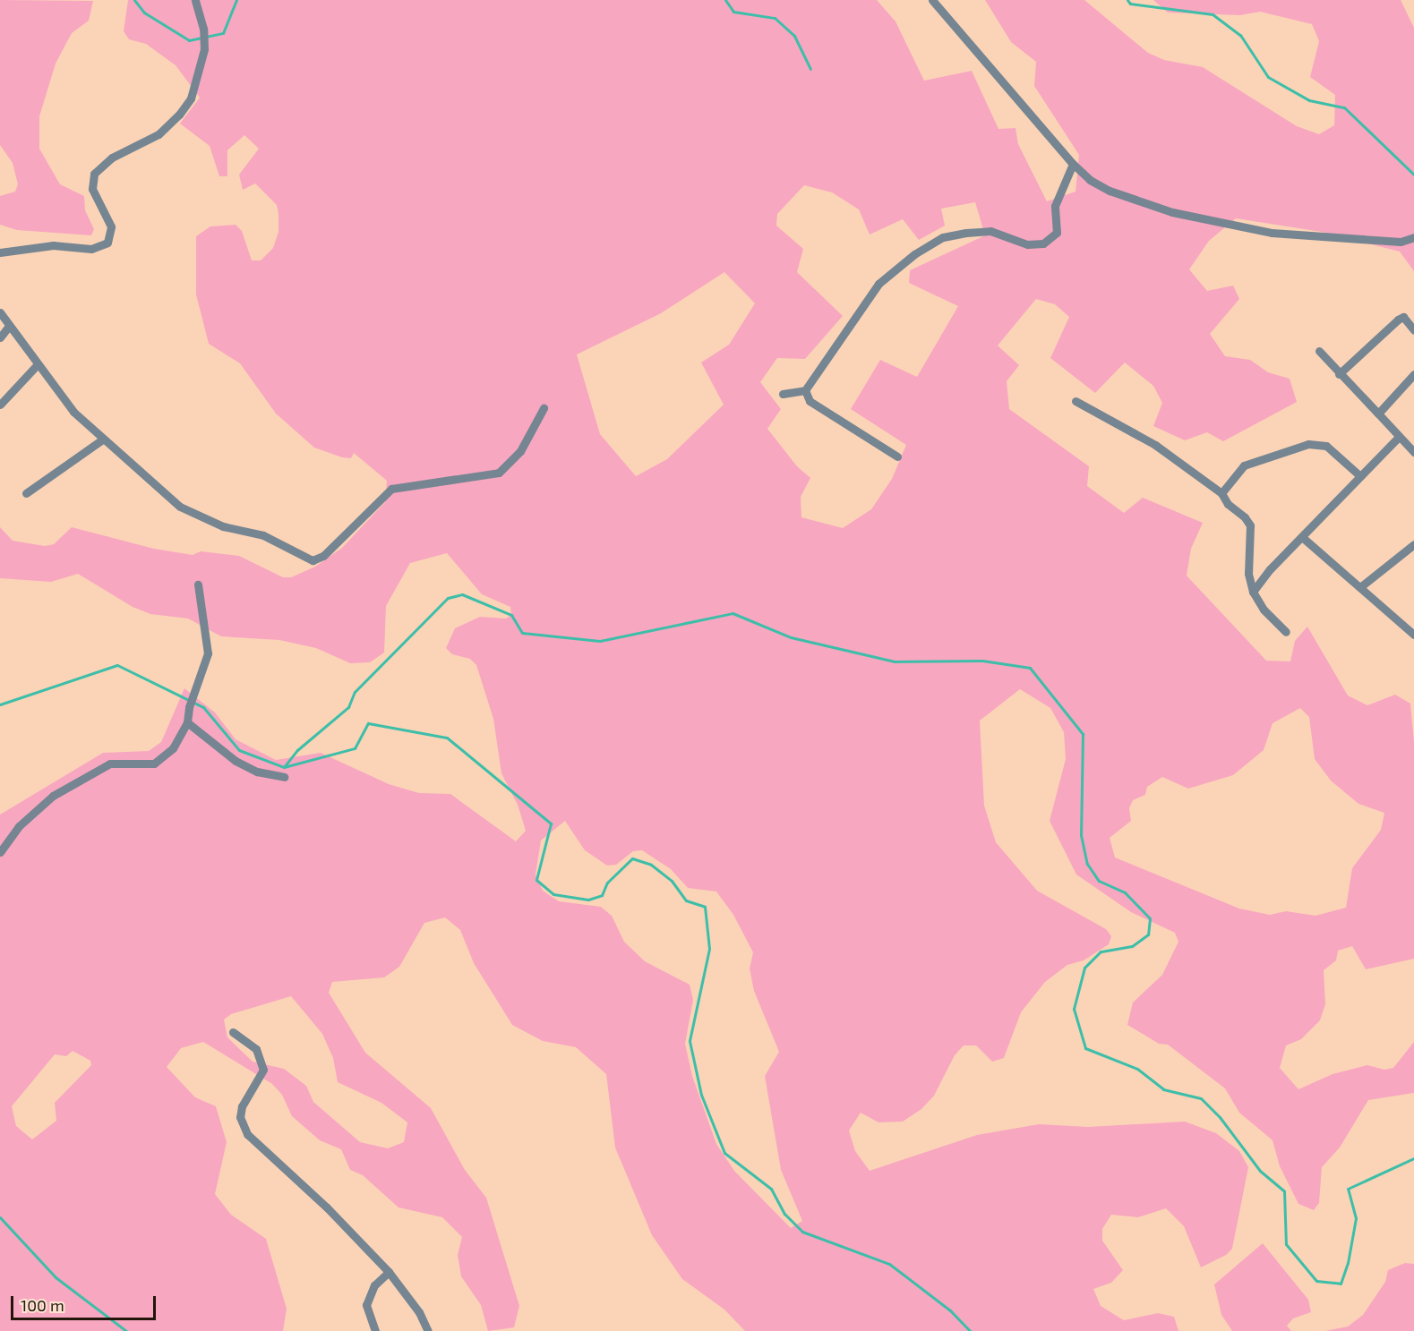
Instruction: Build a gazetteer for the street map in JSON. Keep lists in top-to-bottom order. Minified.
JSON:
{"scale_bar":"100 m"}
